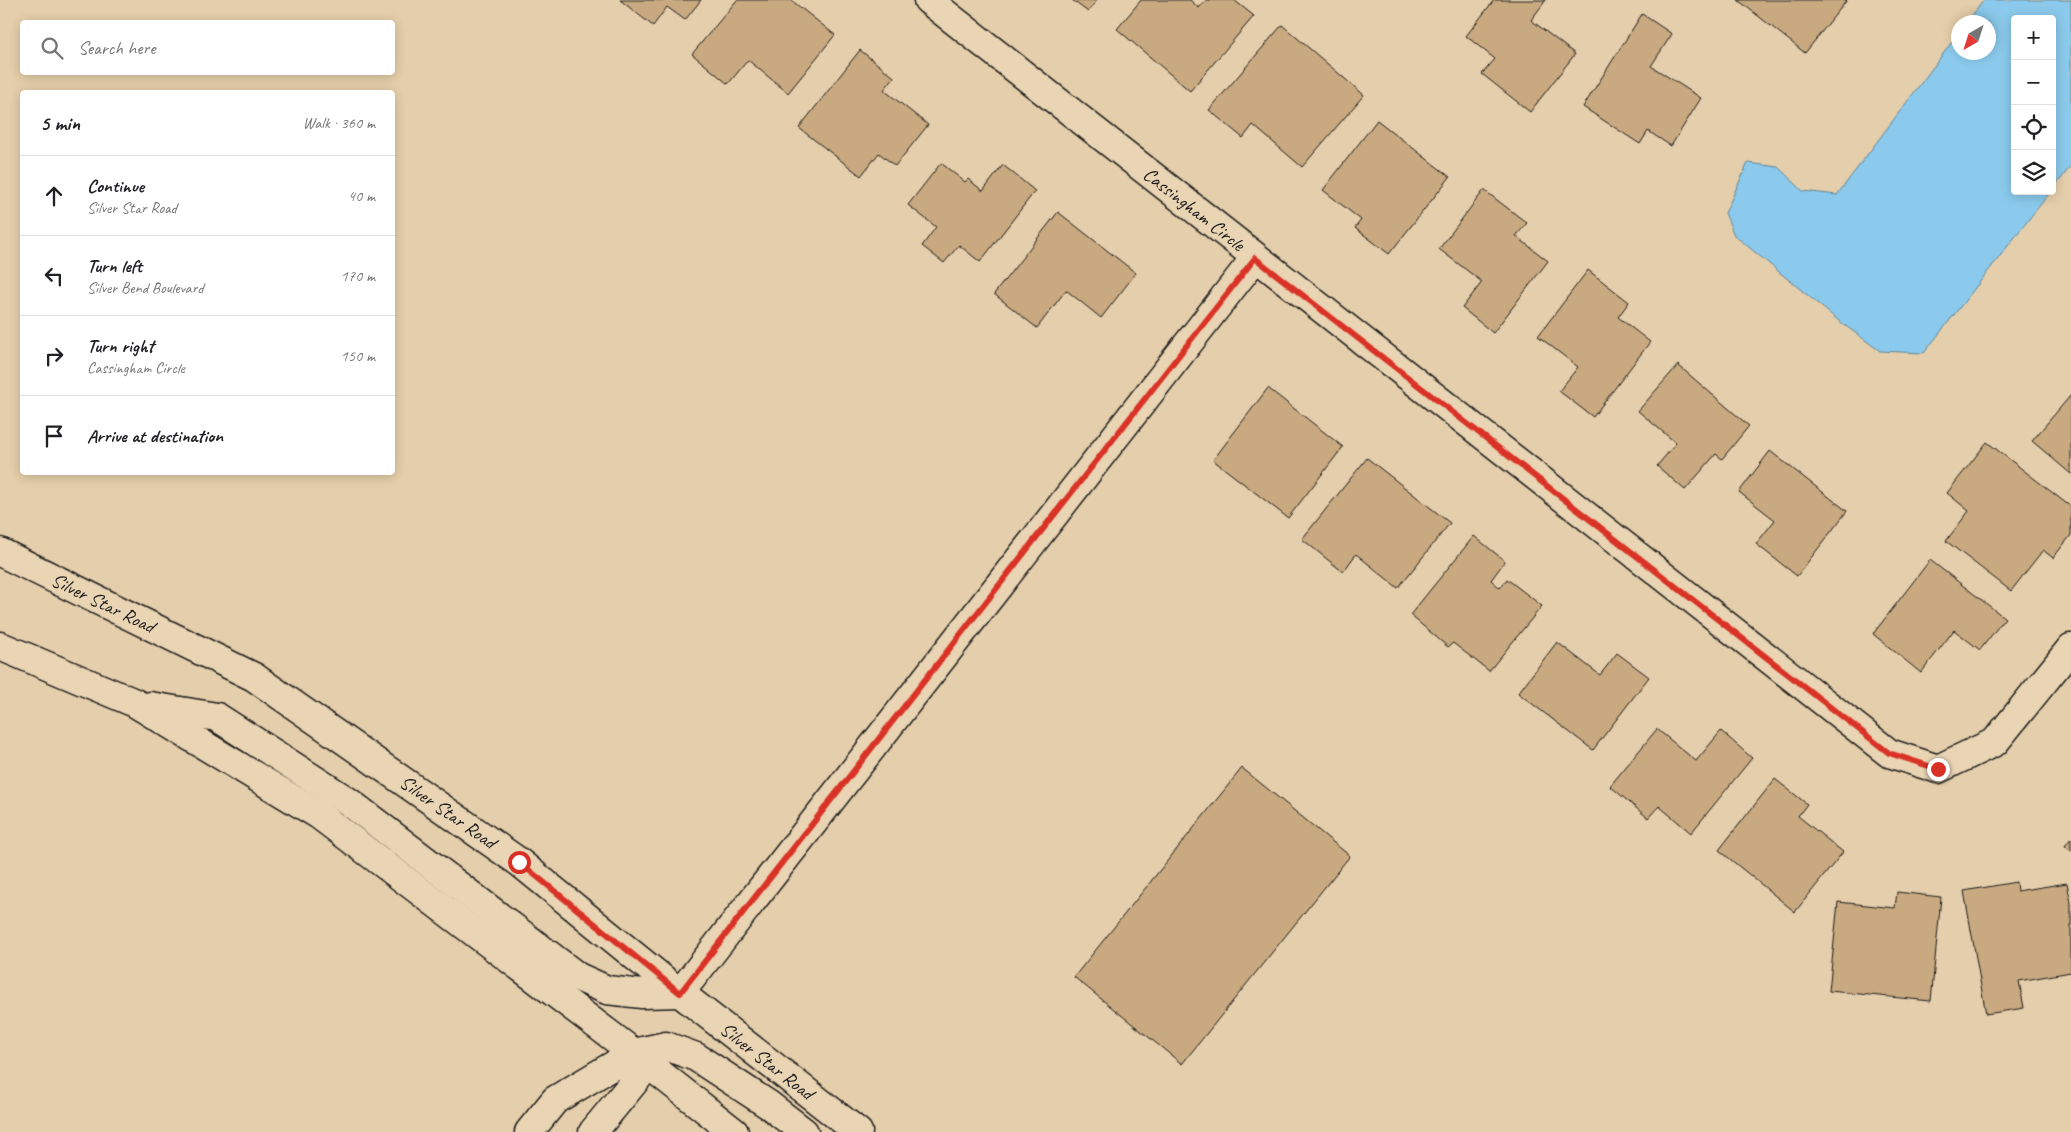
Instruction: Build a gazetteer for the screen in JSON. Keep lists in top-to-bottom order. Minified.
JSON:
{"streets":{"main road":["Cassingham Circle","Silver Star Road"]},"north":"bottom left","page":{"map_buttons":["+","−"],"search":"Search here","heading":["5 min","Walk · 360 m"],"list":[["Continue","Silver Star Road","40 m"],["Turn left","Silver Bend Boulevard","170 m"],["Turn right","Cassingham Circle","150 m"],"Arrive at destination"]}}
